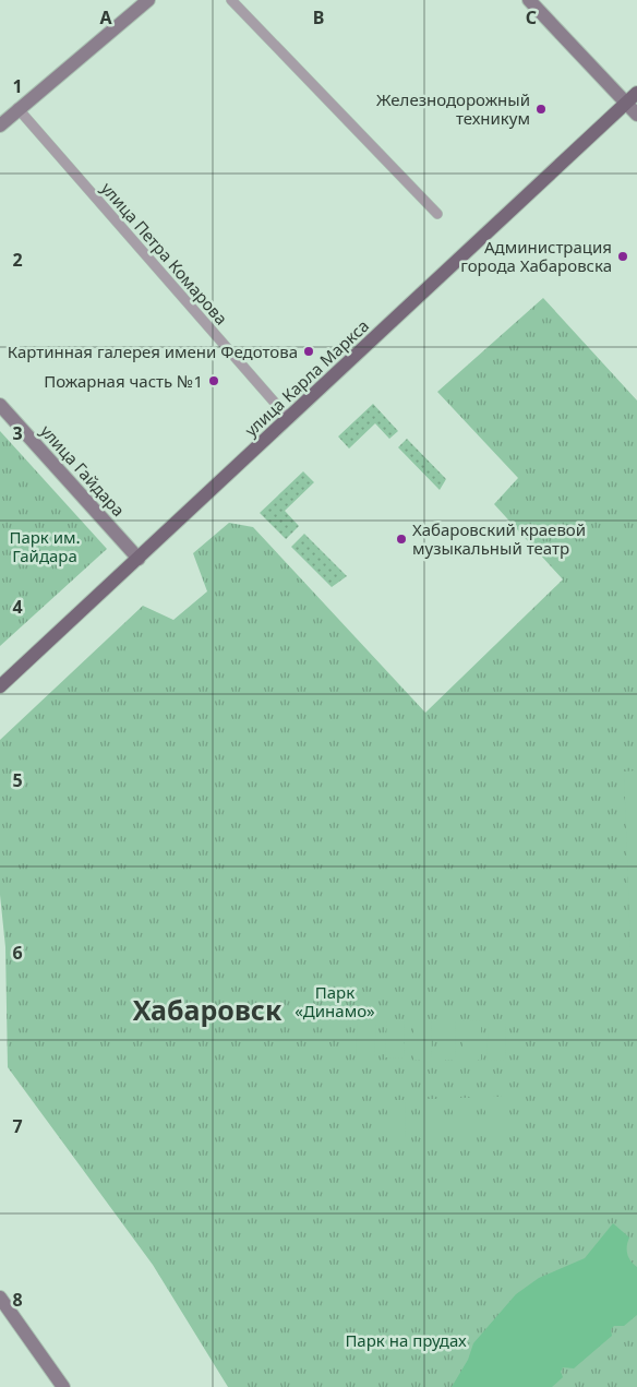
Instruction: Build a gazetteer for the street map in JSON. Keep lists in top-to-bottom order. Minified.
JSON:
{"streets":{"main road":["улица Карла Маркса"],"street":["улица Петра Комарова","улица Гайдара"]},"crossings":[["улица Петра Комарова","улица Карла Маркса"],["улица Карла Маркса","улица Гайдара"]],"districts":["Хабаровск"],"parks":["Парк им. Гайдара","Парк «Динамо»","Парк на прудах"],"places":["Железнодорожный техникум","Администрация города Хабаровска","Картинная галерея имени Федотова","Пожарная часть №1","Хабаровский краевой музыкальный театр"],"grid":{"columns":["A","B","C"],"rows":["1","2","3","4","5","6","7","8"]}}
